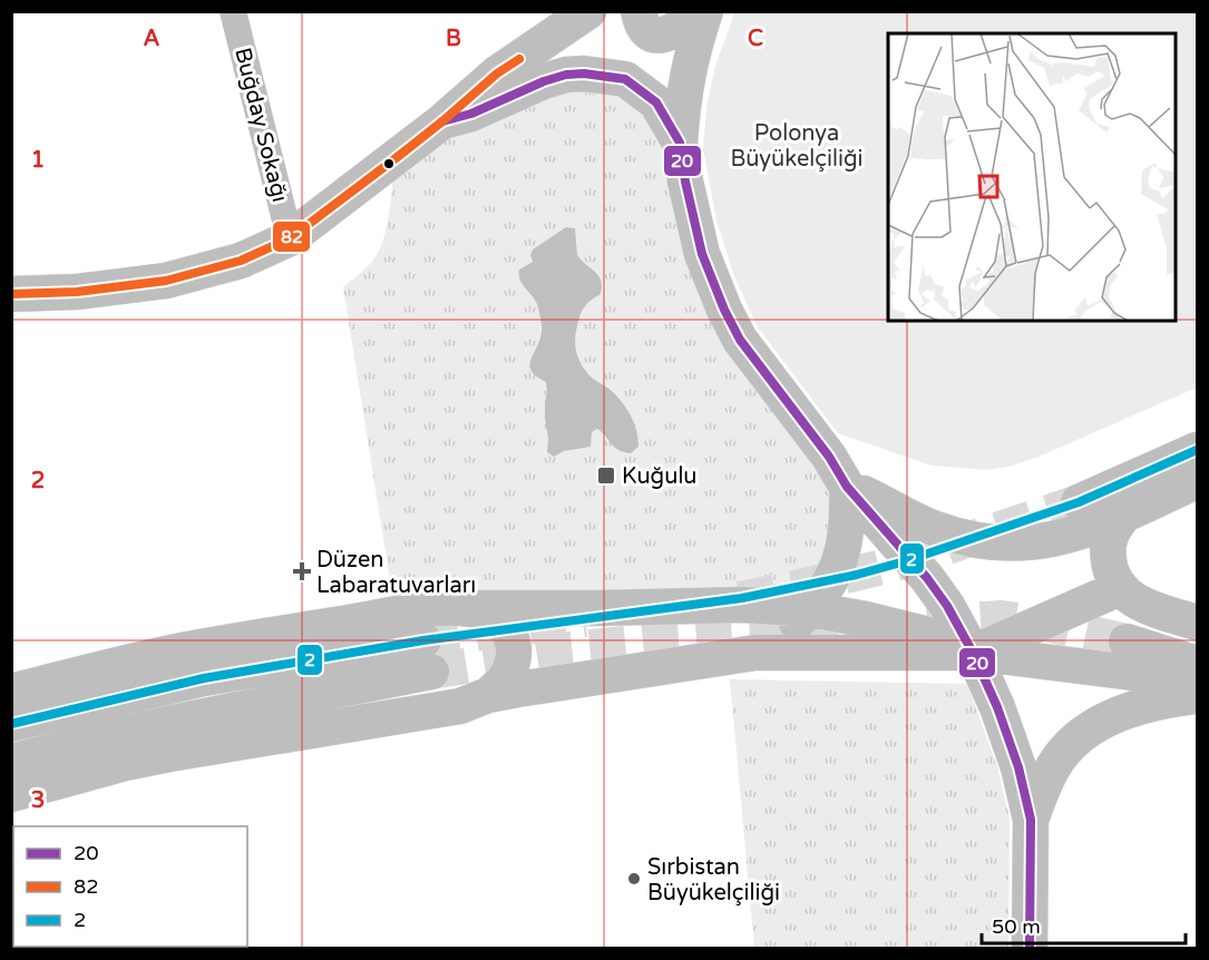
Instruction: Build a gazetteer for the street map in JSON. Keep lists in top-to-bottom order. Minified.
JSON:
{"streets":{"street":["Buğday Sokağı"]},"parks":["Polonya Büyükelçiliği"],"places":{"transit":["Kuğulu"],"health":["Düzen Labaratuvarları"],"other":["Sırbistan Büyükelçiliği"]},"lines":["transit line 82","transit line 20","transit line 2"],"legend":["20","82","2"],"scale_bar":"50 m","grid":{"columns":["A","B","C"],"rows":["1","2","3"]}}
